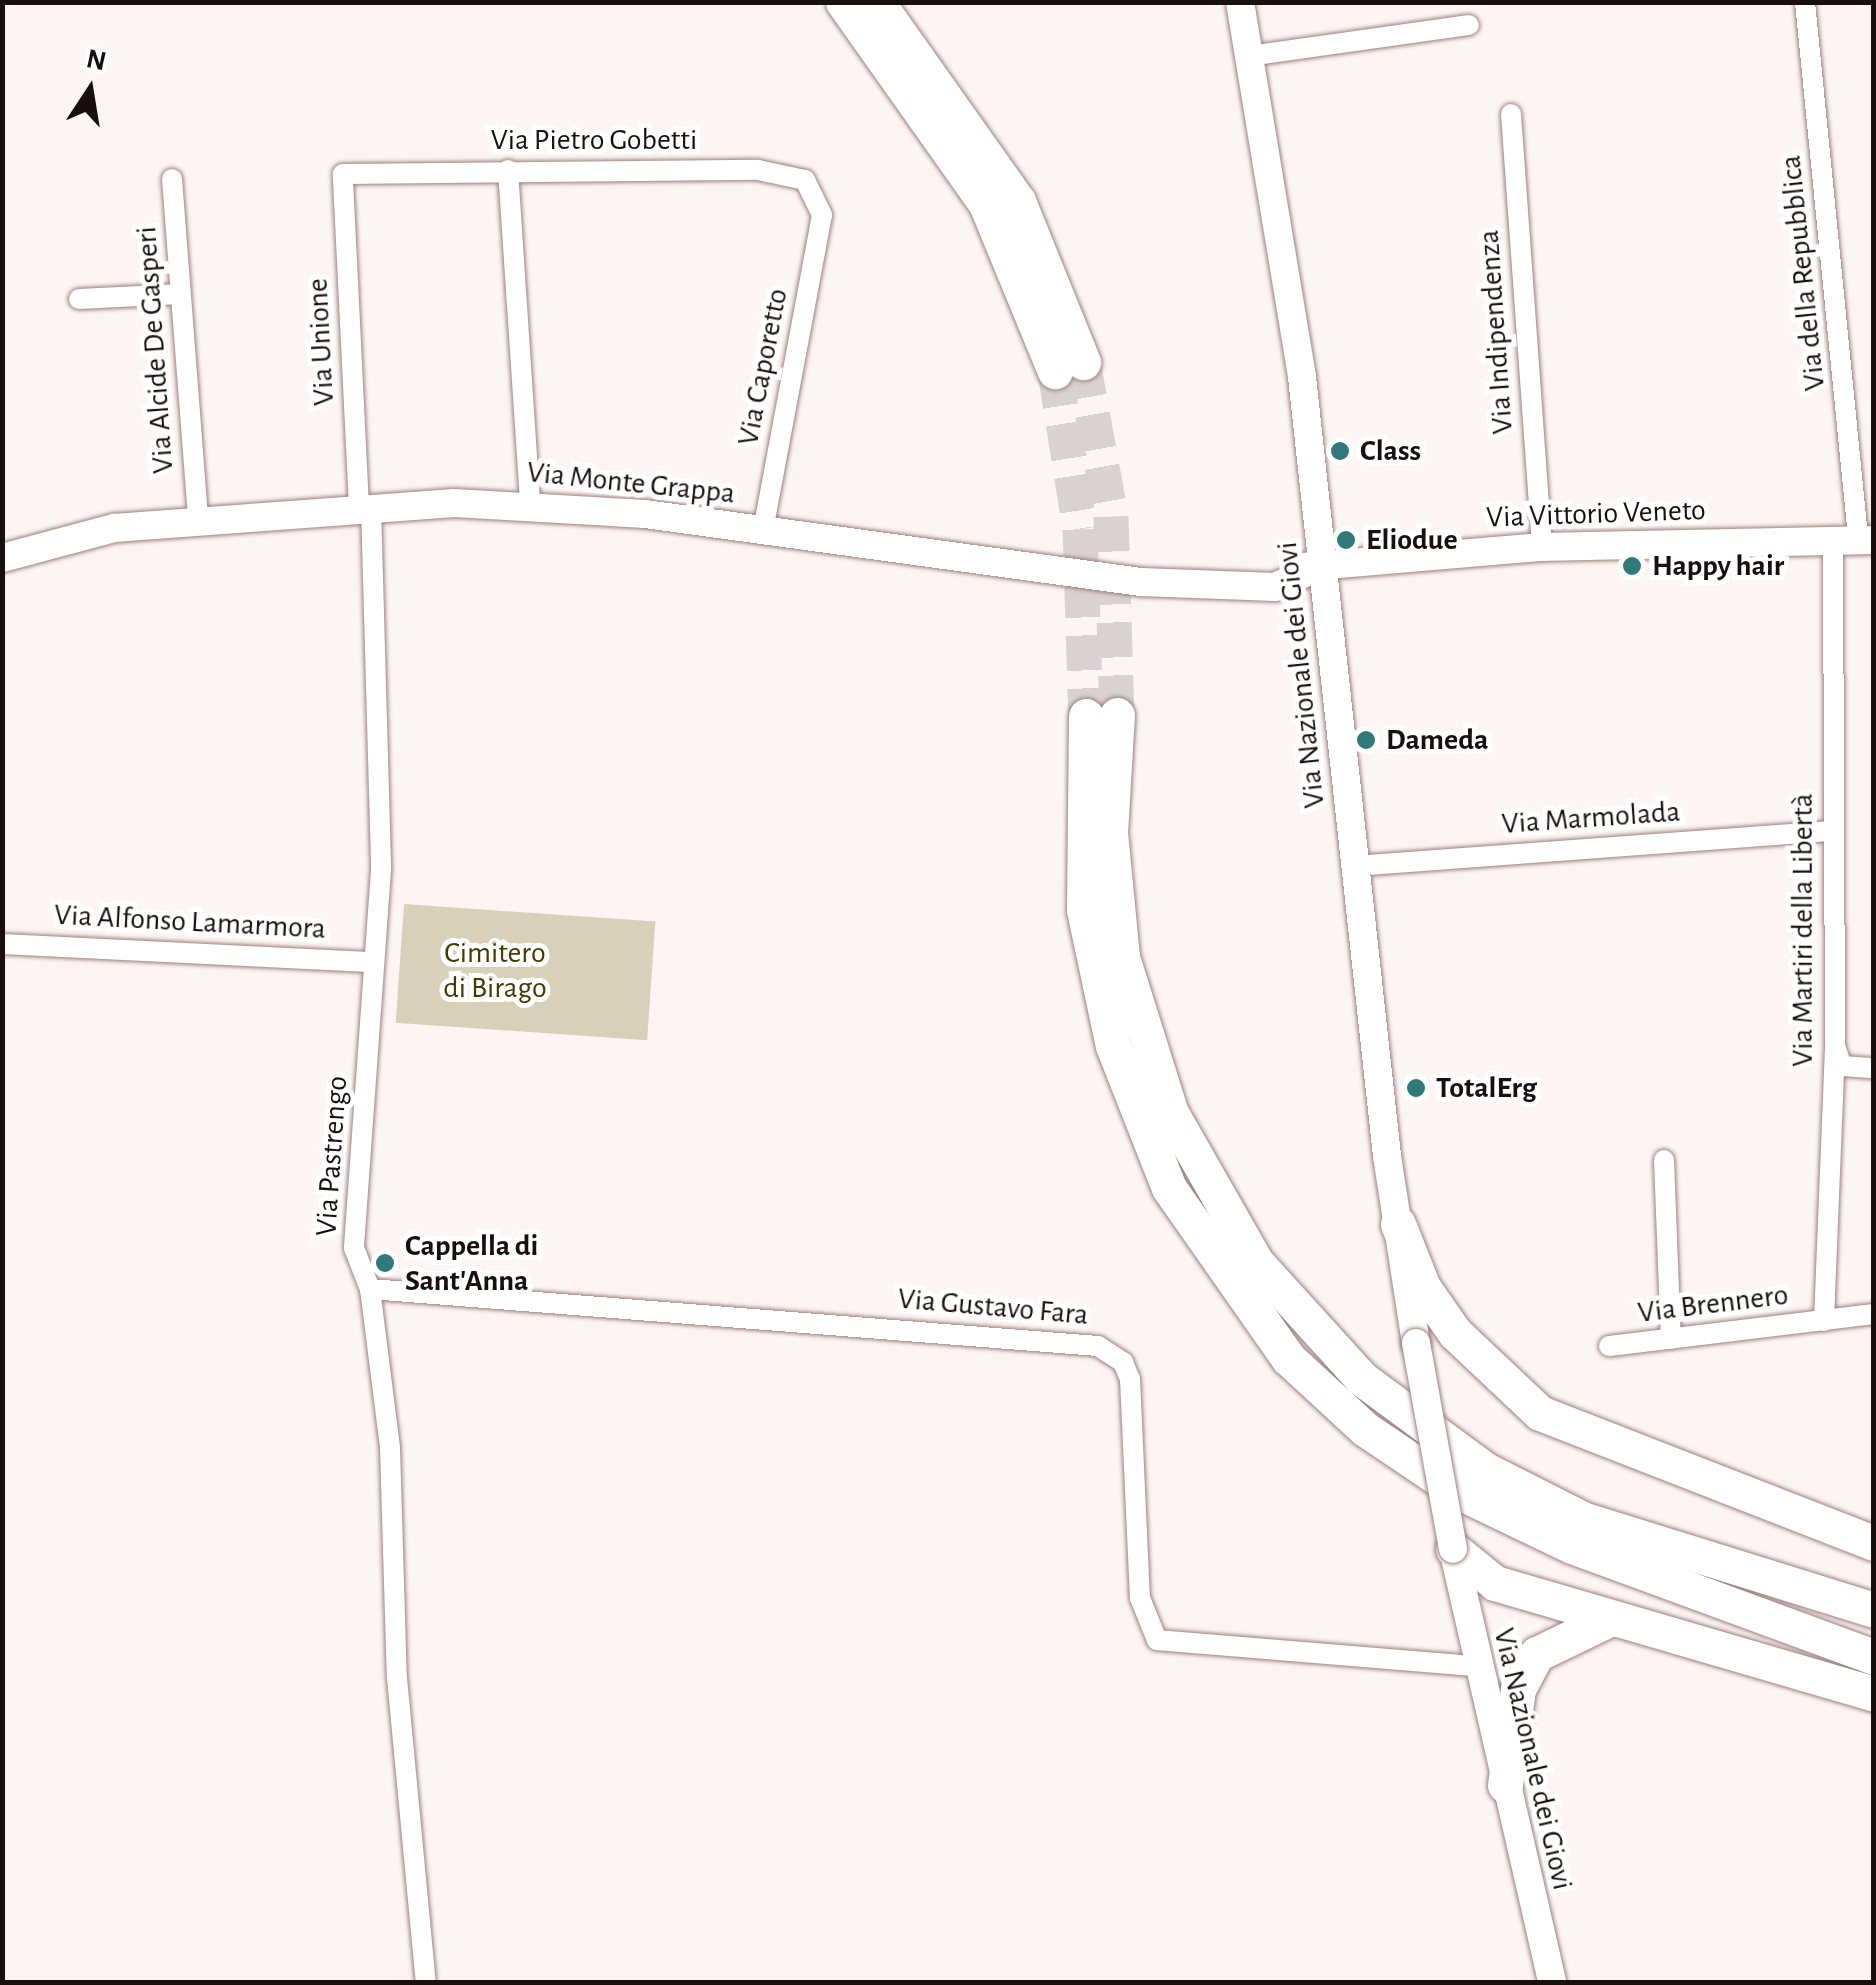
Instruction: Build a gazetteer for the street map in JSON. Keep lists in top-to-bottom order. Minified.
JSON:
{"streets":{"main road":["Via Monte Grappa","Via Vittorio Veneto","Via Nazionale dei Giovi"],"street":["Via Pietro Gobetti","Via della Repubblica","Via Indipendenza","Via Unione","Via Alcide De Gasperi","Via Caporetto","Via Marmolada","Via Alfonso Lamarmora","Via Martiri della Libertà","Via Pastrengo","Via Brennero","Via Gustavo Fara"]},"crossings":[["Via Pietro Gobetti","Via Unione"],["Via Pietro Gobetti","Via Caporetto"],["Via della Repubblica","Via Vittorio Veneto"],["Via della Repubblica","Via Martiri della Libertà"],["Via Indipendenza","Via Vittorio Veneto"],["Via Unione","Via Monte Grappa"],["Via Unione","Via Pastrengo"],["Via Alcide De Gasperi","Via Monte Grappa"],["Via Caporetto","Via Monte Grappa"],["Via Monte Grappa","Via Vittorio Veneto"],["Via Monte Grappa","Via Nazionale dei Giovi"],["Via Monte Grappa","Via Pastrengo"],["Via Vittorio Veneto","Via Nazionale dei Giovi"],["Via Vittorio Veneto","Via Martiri della Libertà"],["Via Nazionale dei Giovi","Via Marmolada"],["Via Nazionale dei Giovi","Via Gustavo Fara"],["Via Marmolada","Via Martiri della Libertà"],["Via Alfonso Lamarmora","Via Pastrengo"],["Via Martiri della Libertà","Via Brennero"],["Via Pastrengo","Via Gustavo Fara"]],"parks":["Cimitero di Birago"],"places":["Class","Eliodue","Happy hair","Dameda","TotalErg","Cappella di Sant'Anna"],"north":"top"}
